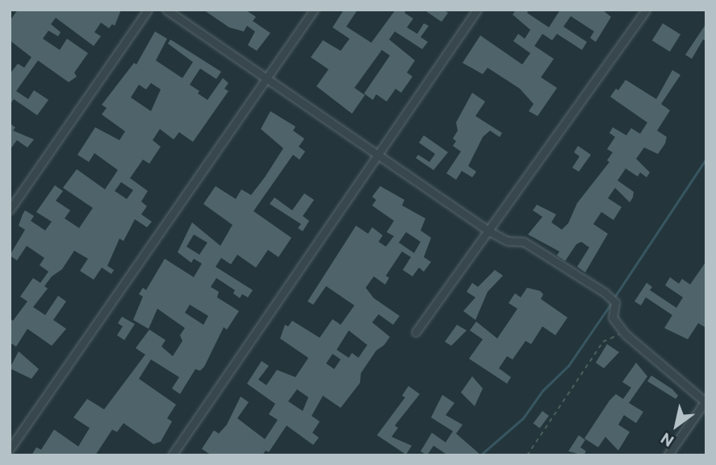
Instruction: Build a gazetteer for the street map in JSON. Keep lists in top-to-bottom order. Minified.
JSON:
{"north":"bottom left"}
